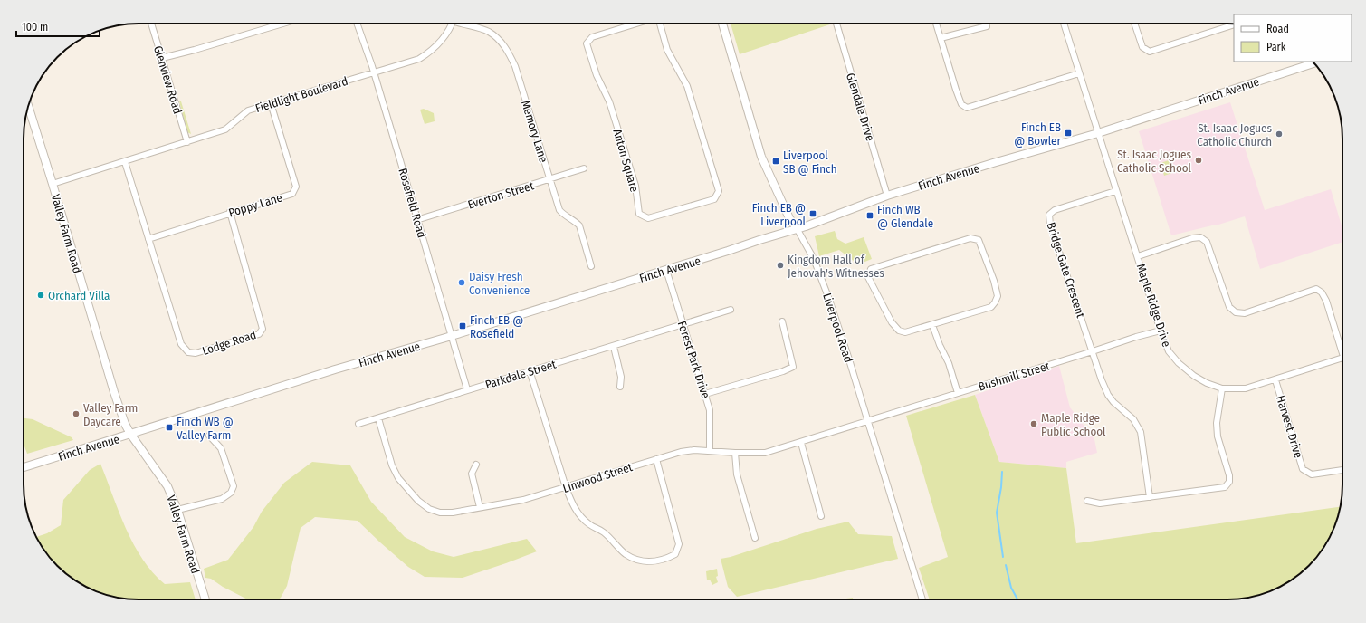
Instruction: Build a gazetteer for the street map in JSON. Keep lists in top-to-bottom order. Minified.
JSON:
{"streets":{"main road":["Finch Avenue","Valley Farm Road","Liverpool Road"],"street":["Glenview Road","Fieldlight Boulevard","Glendale Drive","Memory Lane","Anton Square","Everton Street","Rosefield Road","Poppy Lane","Bridge Gate Crescent","Maple Ridge Drive","Lodge Road","Forest Park Drive","Parkdale Street","Bushmill Street","Harvest Drive","Linwood Street"]},"crossings":[["Glenview Road","Fieldlight Boulevard"],["Finch Avenue","Glendale Drive"],["Finch Avenue","Rosefield Road"],["Finch Avenue","Valley Farm Road"],["Finch Avenue","Maple Ridge Drive"],["Finch Avenue","Liverpool Road"],["Finch Avenue","Forest Park Drive"],["Fieldlight Boulevard","Rosefield Road"],["Fieldlight Boulevard","Poppy Lane"],["Fieldlight Boulevard","Valley Farm Road"],["Fieldlight Boulevard","Lodge Road"],["Memory Lane","Everton Street"],["Everton Street","Rosefield Road"],["Rosefield Road","Parkdale Street"],["Poppy Lane","Lodge Road"],["Bridge Gate Crescent","Maple Ridge Drive"],["Bridge Gate Crescent","Bushmill Street"],["Maple Ridge Drive","Bushmill Street"],["Maple Ridge Drive","Harvest Drive"],["Liverpool Road","Bushmill Street"],["Liverpool Road","Linwood Street"],["Forest Park Drive","Parkdale Street"],["Forest Park Drive","Linwood Street"],["Parkdale Street","Linwood Street"],["Bushmill Street","Linwood Street"]],"places":{"transit":["Finch EB @ Bowler","Liverpool SB @ Finch","Finch EB @ Liverpool","Finch WB @ Glendale","Finch EB @ Rosefield","Finch WB @ Valley Farm"],"other":["St. Isaac Jogues Catholic Church","St. Isaac Jogues Catholic School","Kingdom Hall of Jehovah's Witnesses","Daisy Fresh Convenience","Orchard Villa","Valley Farm Daycare","Maple Ridge Public School"]},"legend":["Road","Park"],"scale_bar":"100 m"}
